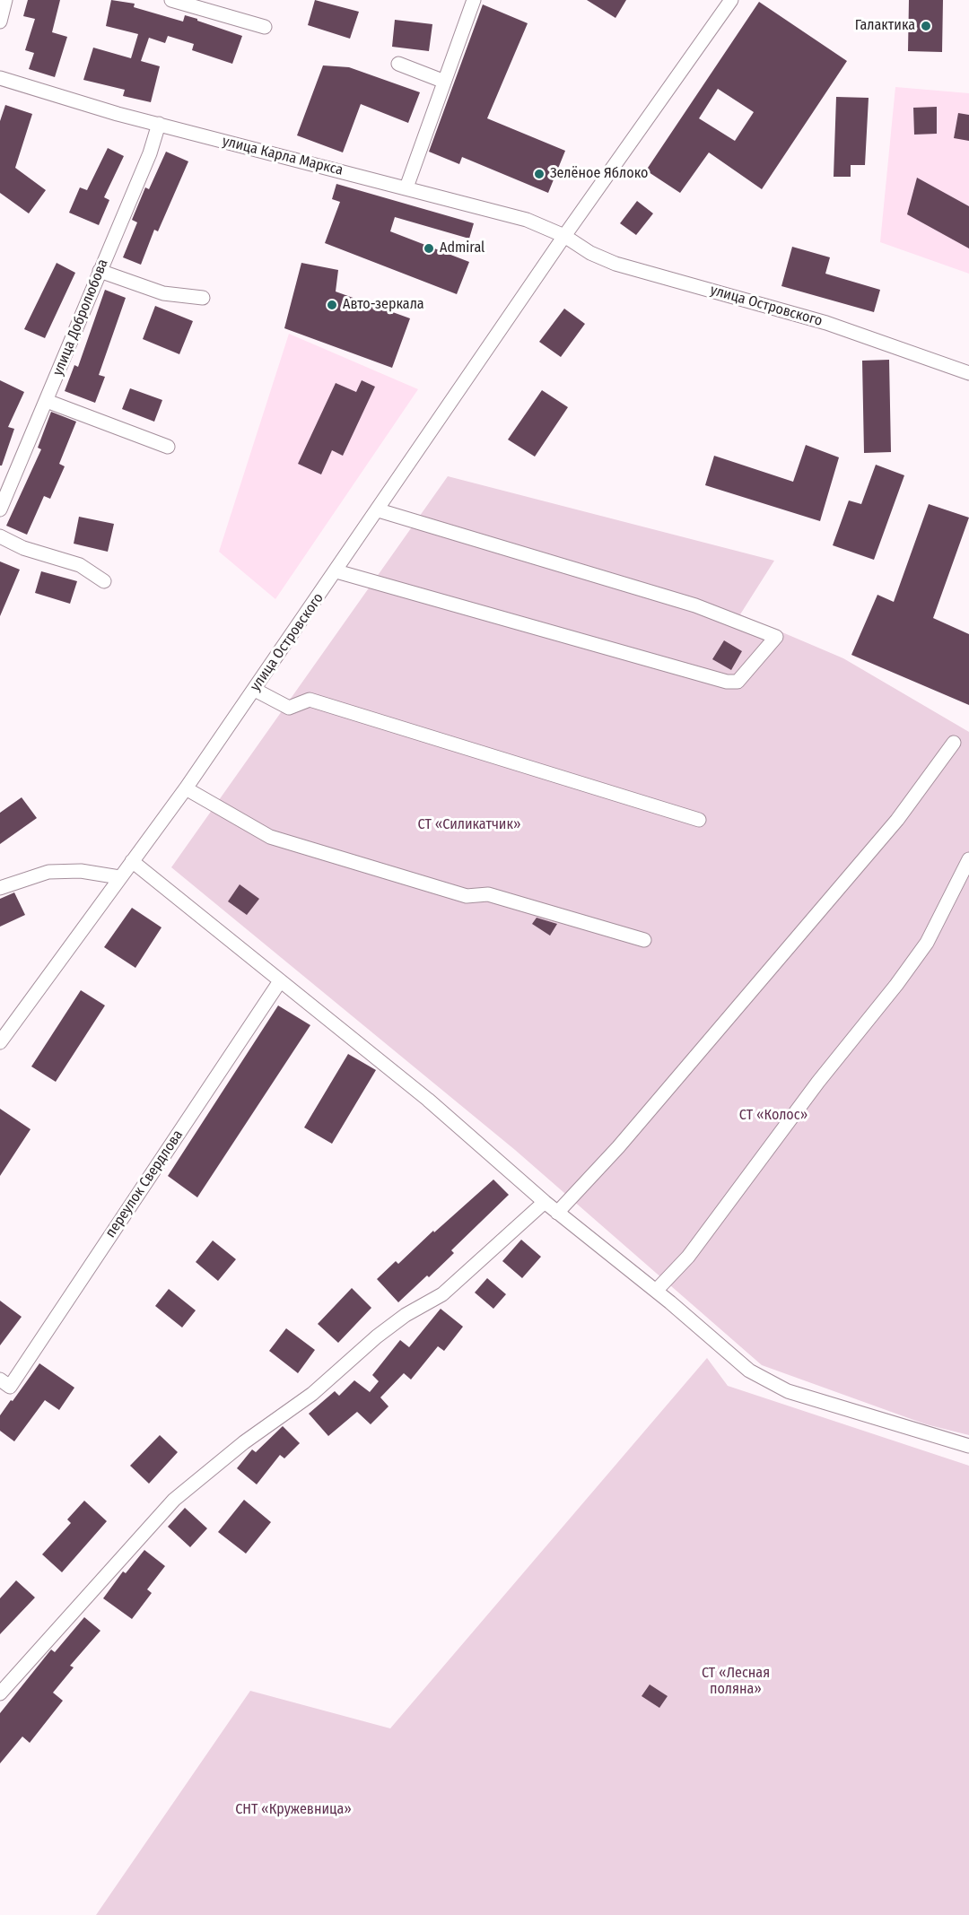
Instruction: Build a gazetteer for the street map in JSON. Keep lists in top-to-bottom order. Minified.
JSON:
{"streets":{"street":["улица Карла Маркса","улица Островского","улица Добролюбова","переулок Свердлова"]},"crossings":[["улица Карла Маркса","улица Островского"],["улица Карла Маркса","улица Добролюбова"]],"parks":["СТ «Силикатчик»","СТ «Колос»","СТ «Лесная поляна»","СНТ «Кружевница»"],"places":["Галактика","Зелёное Яблоко","Admiral","Авто-зеркала"]}
